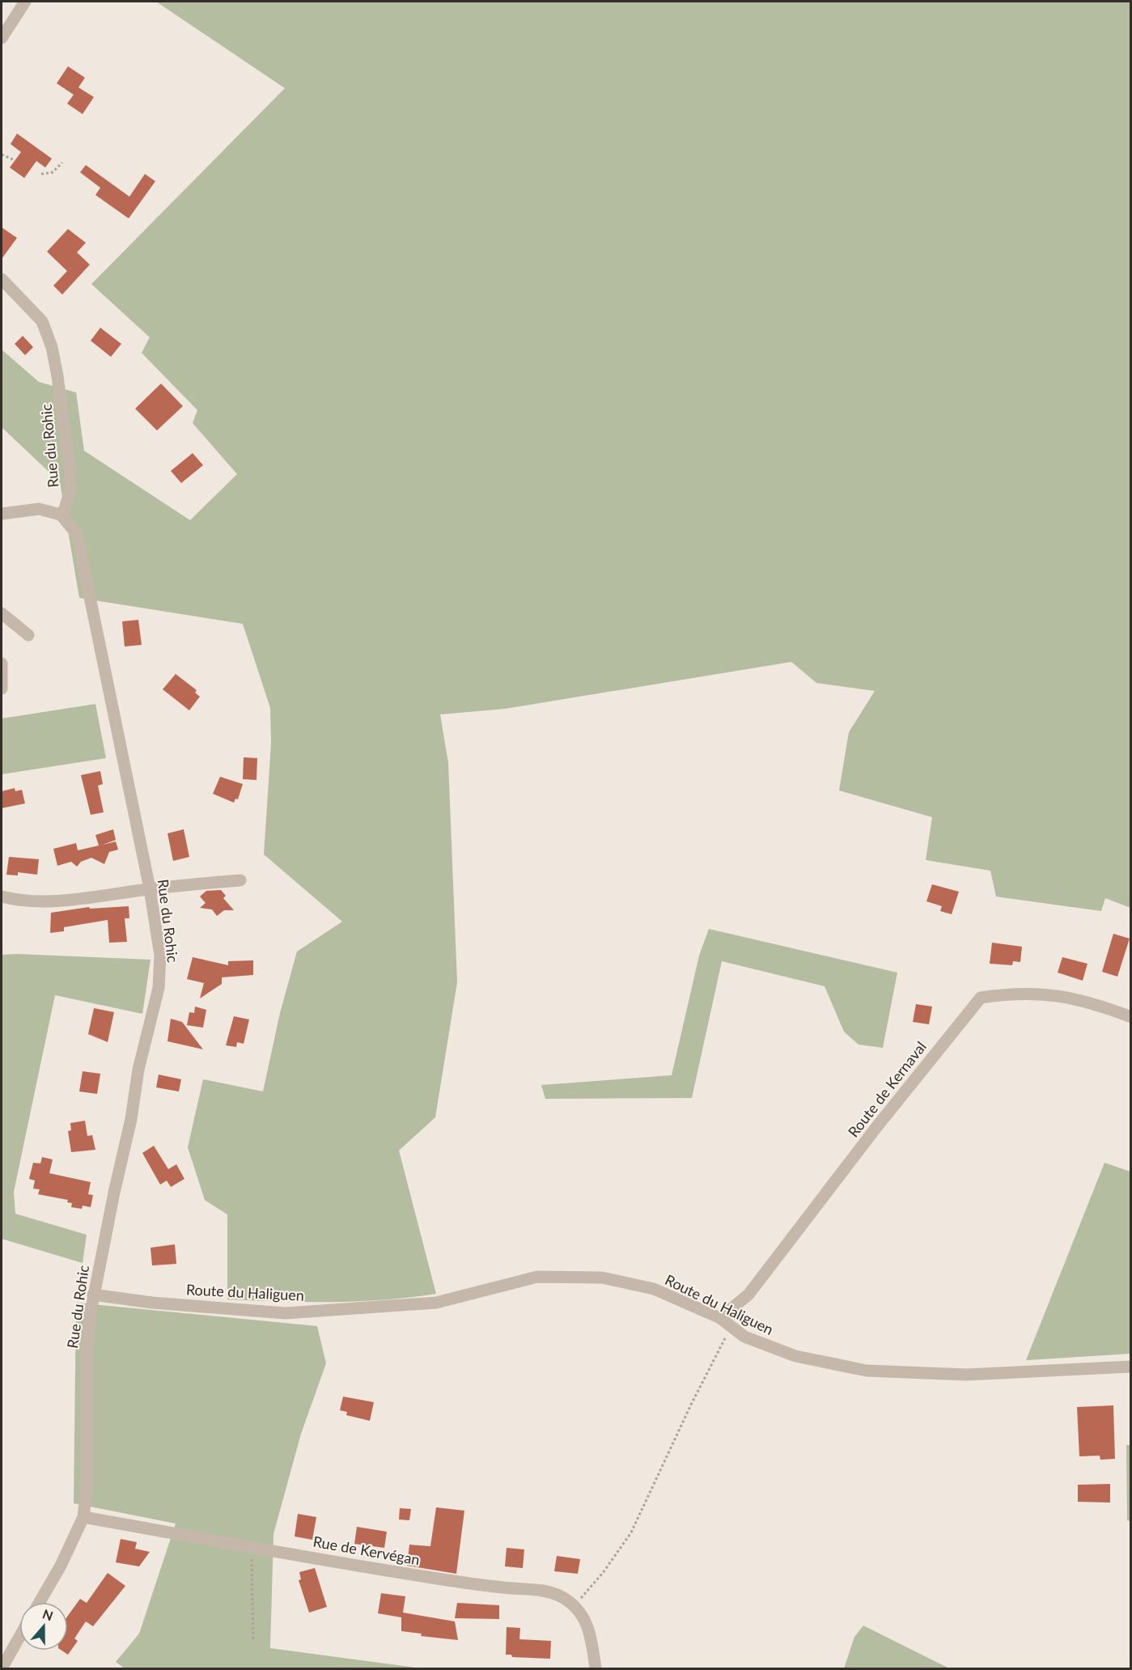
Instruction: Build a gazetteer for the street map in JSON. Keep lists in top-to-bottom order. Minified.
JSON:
{"streets":{"street":["Rue du Rohic","Route de Kernaval","Route du Haliguen","Rue de Kervégan"]},"crossings":[["Rue du Rohic","Route du Haliguen"],["Rue du Rohic","Rue de Kervégan"],["Route de Kernaval","Route du Haliguen"]],"north":"top"}
